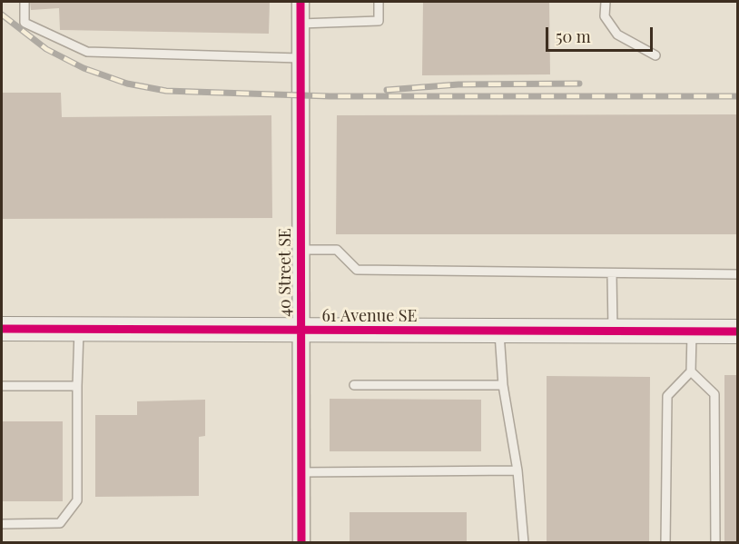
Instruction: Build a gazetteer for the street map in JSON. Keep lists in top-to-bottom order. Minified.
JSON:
{"streets":{"street":["40 Street SE","61 Avenue SE"]},"crossings":[["40 Street SE","61 Avenue SE"]],"scale_bar":"50 m"}
